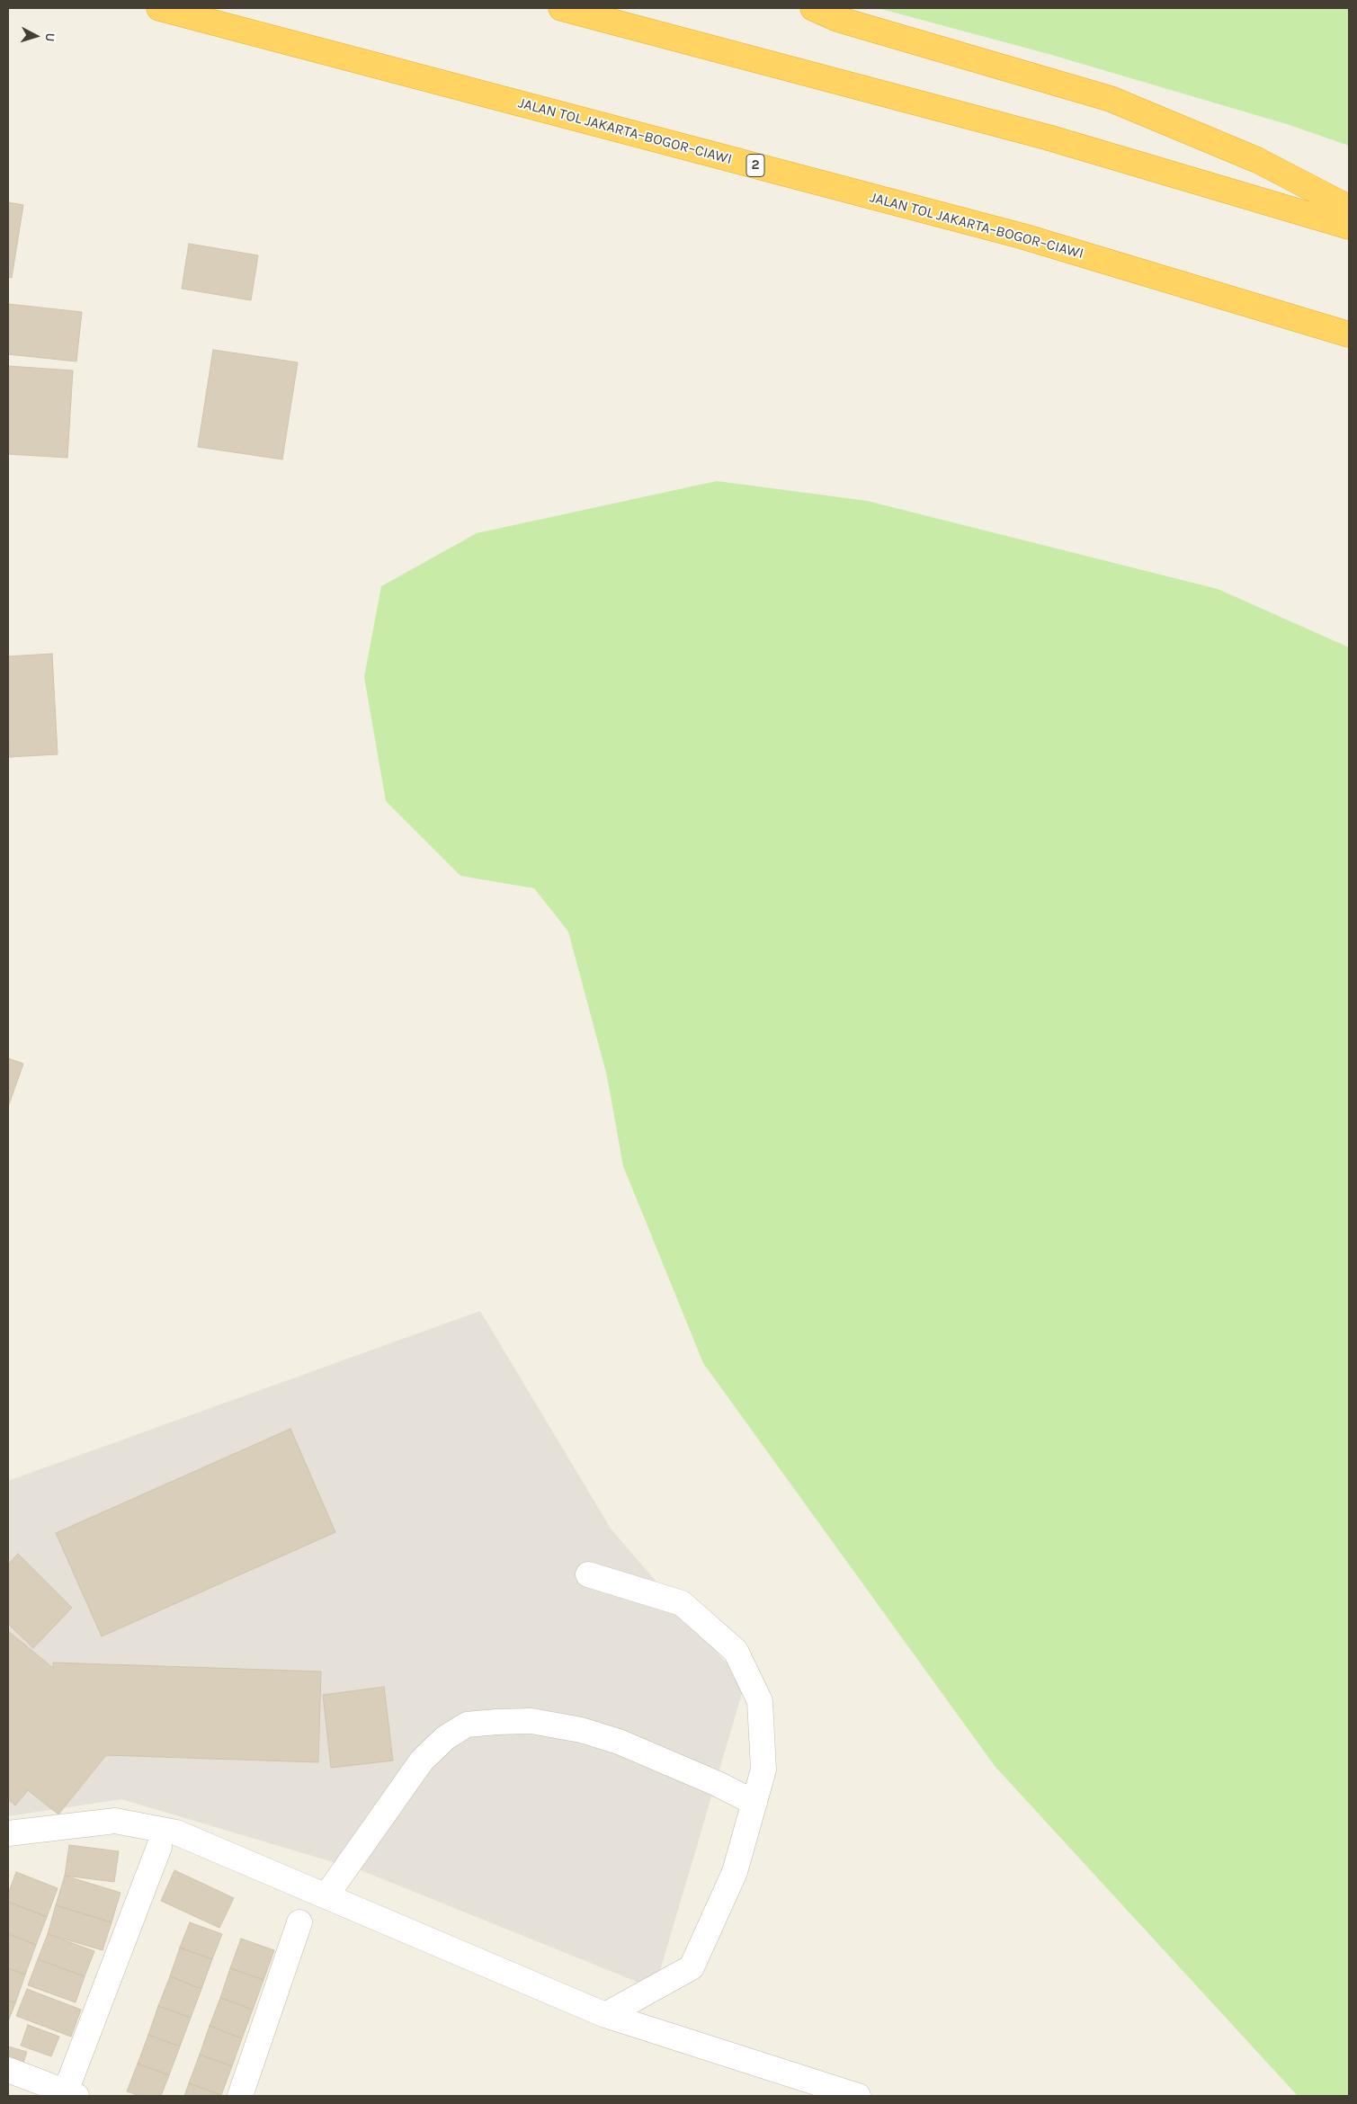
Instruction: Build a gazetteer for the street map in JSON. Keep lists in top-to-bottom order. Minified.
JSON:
{"streets":{"highway":["JALAN TOL JAKARTA–BOGOR–CIAWI","2"]},"north":"right"}
